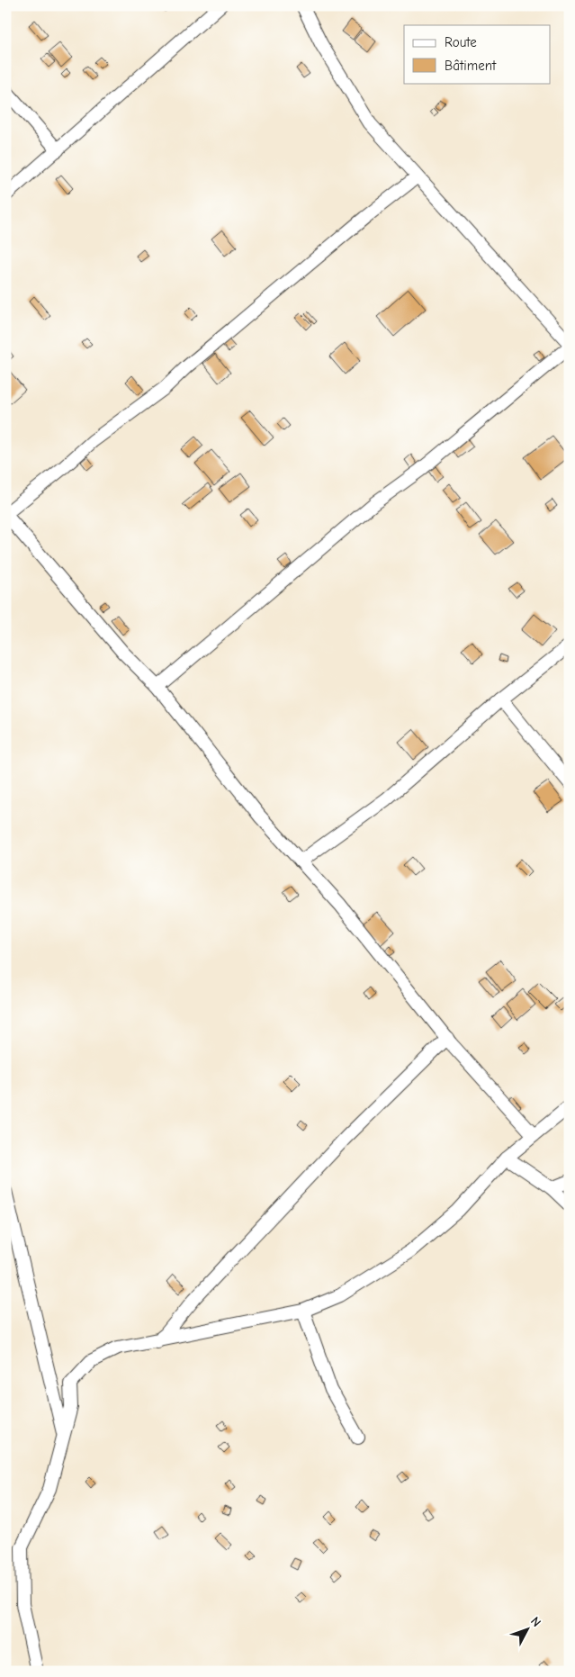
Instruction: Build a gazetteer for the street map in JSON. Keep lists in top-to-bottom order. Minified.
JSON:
{"legend":["Route","Bâtiment"],"north":"top right"}
